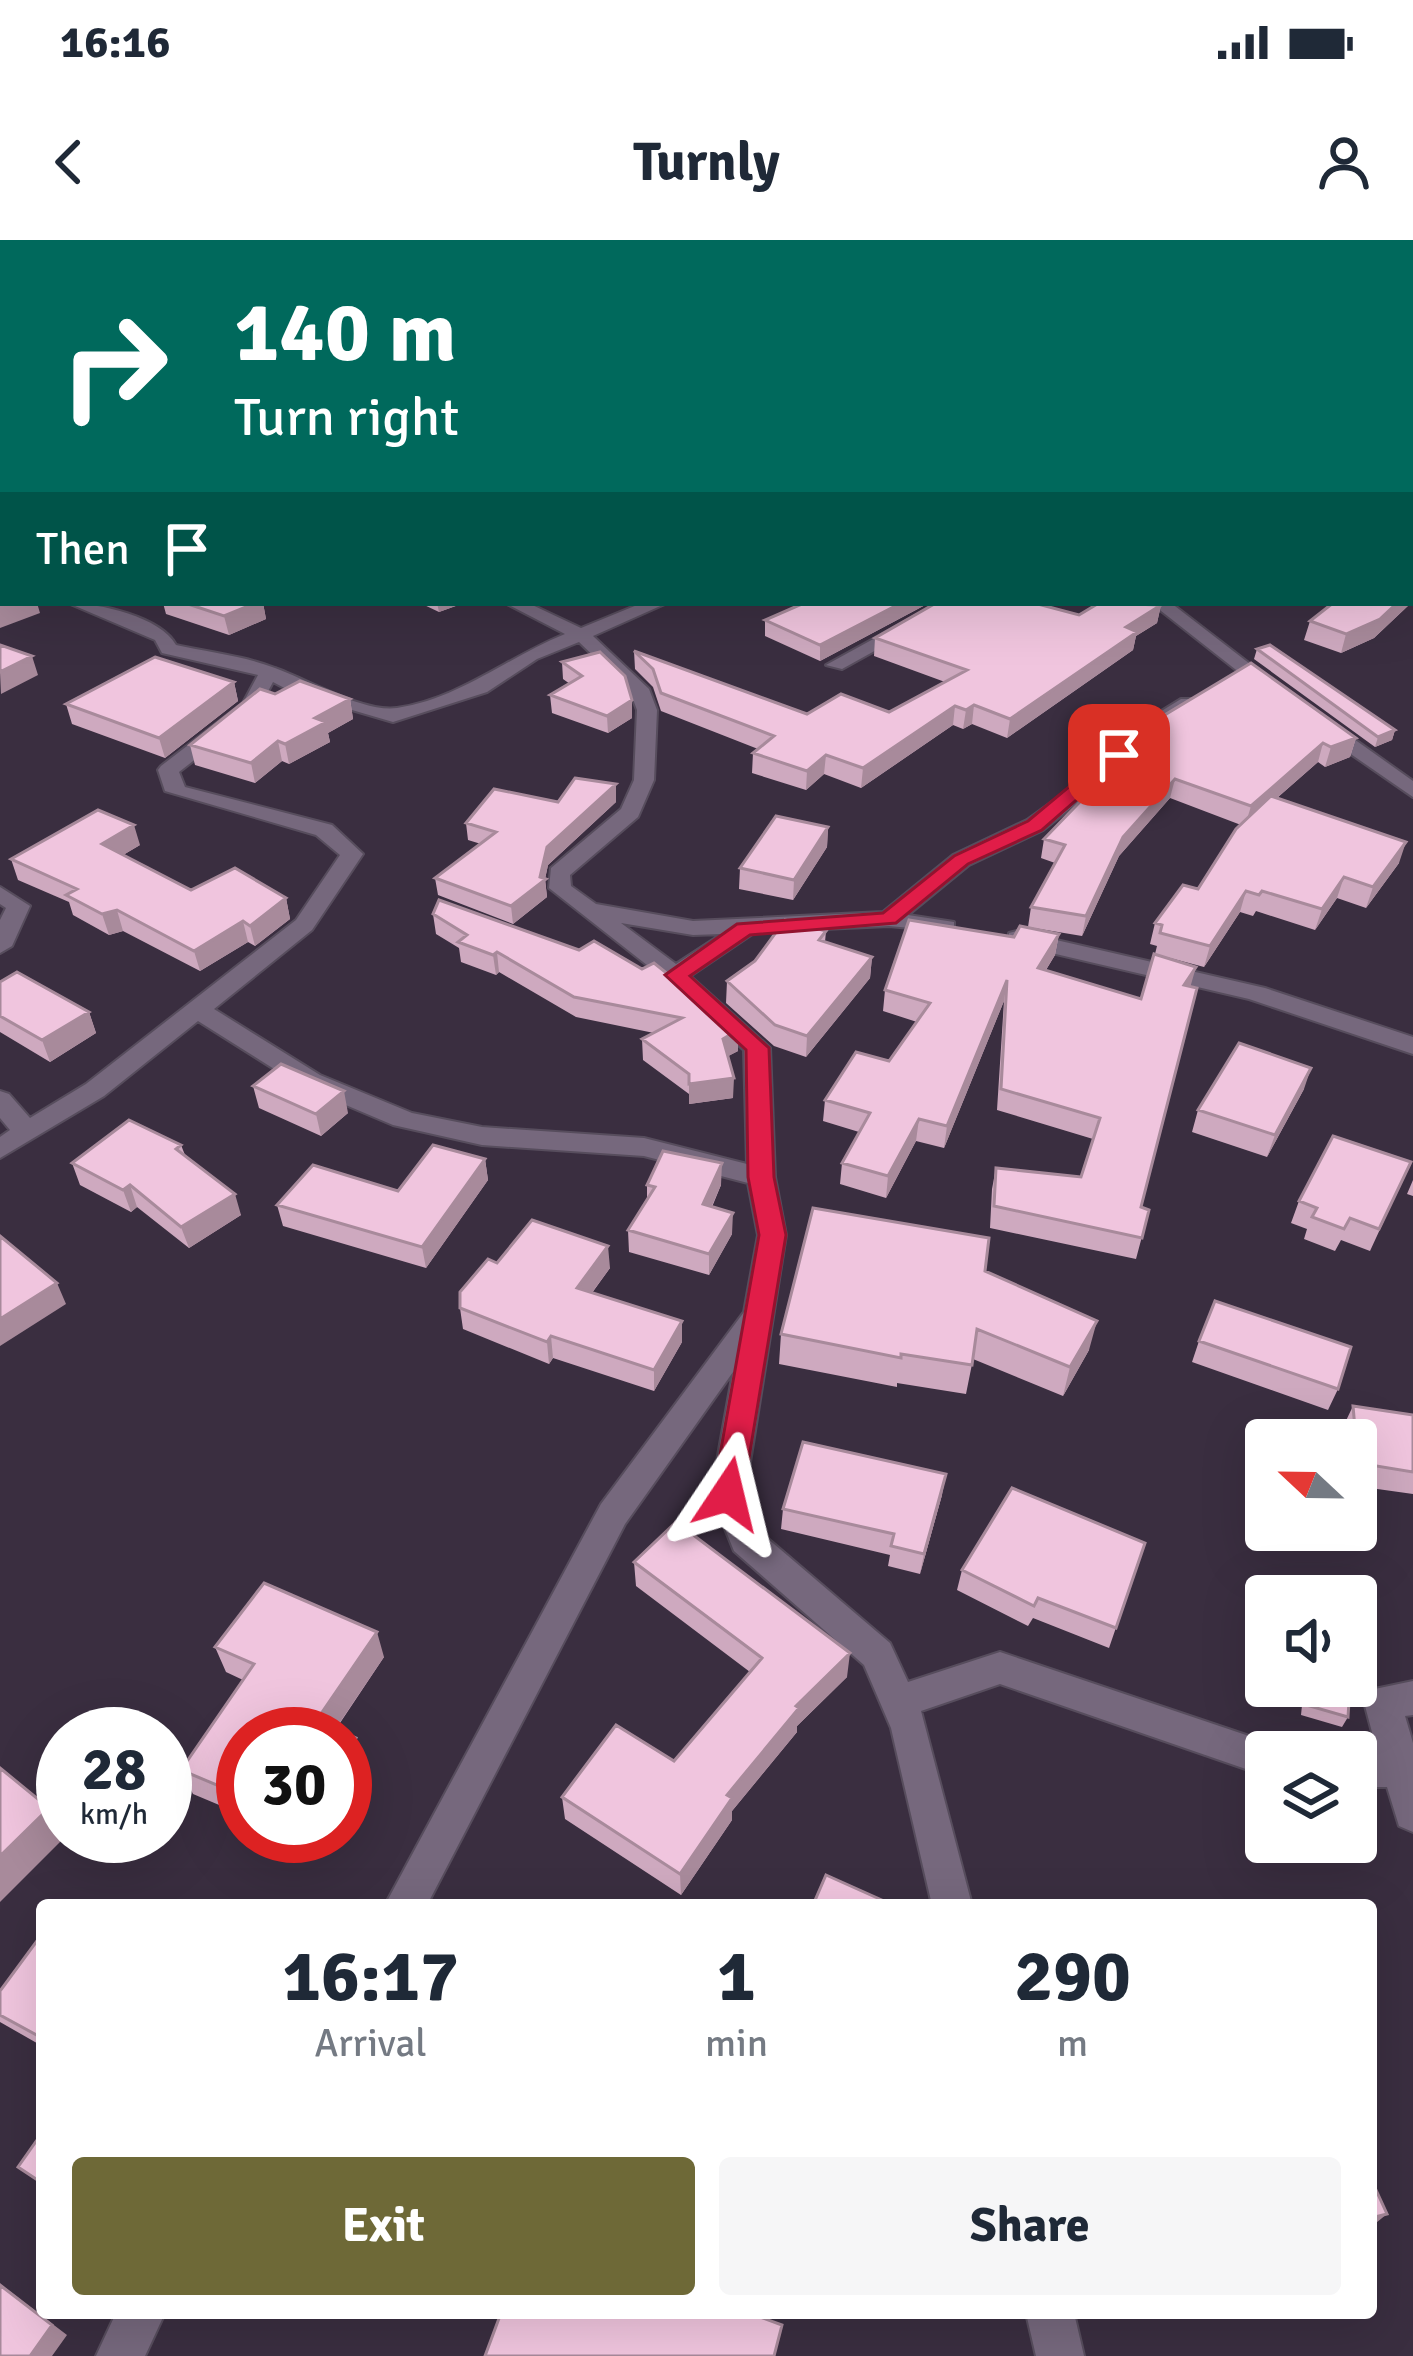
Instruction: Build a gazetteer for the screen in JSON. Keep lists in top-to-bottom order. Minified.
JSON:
{"north":"left","page":{"status":"16:16","header":"Turnly","turn":["140 m","Turn right"],"then":"Then","speed":"28 km/h","limit":"30","eta":["16:17","Arrival","1","min","290","m"],"buttons":["Exit","Share"]}}
